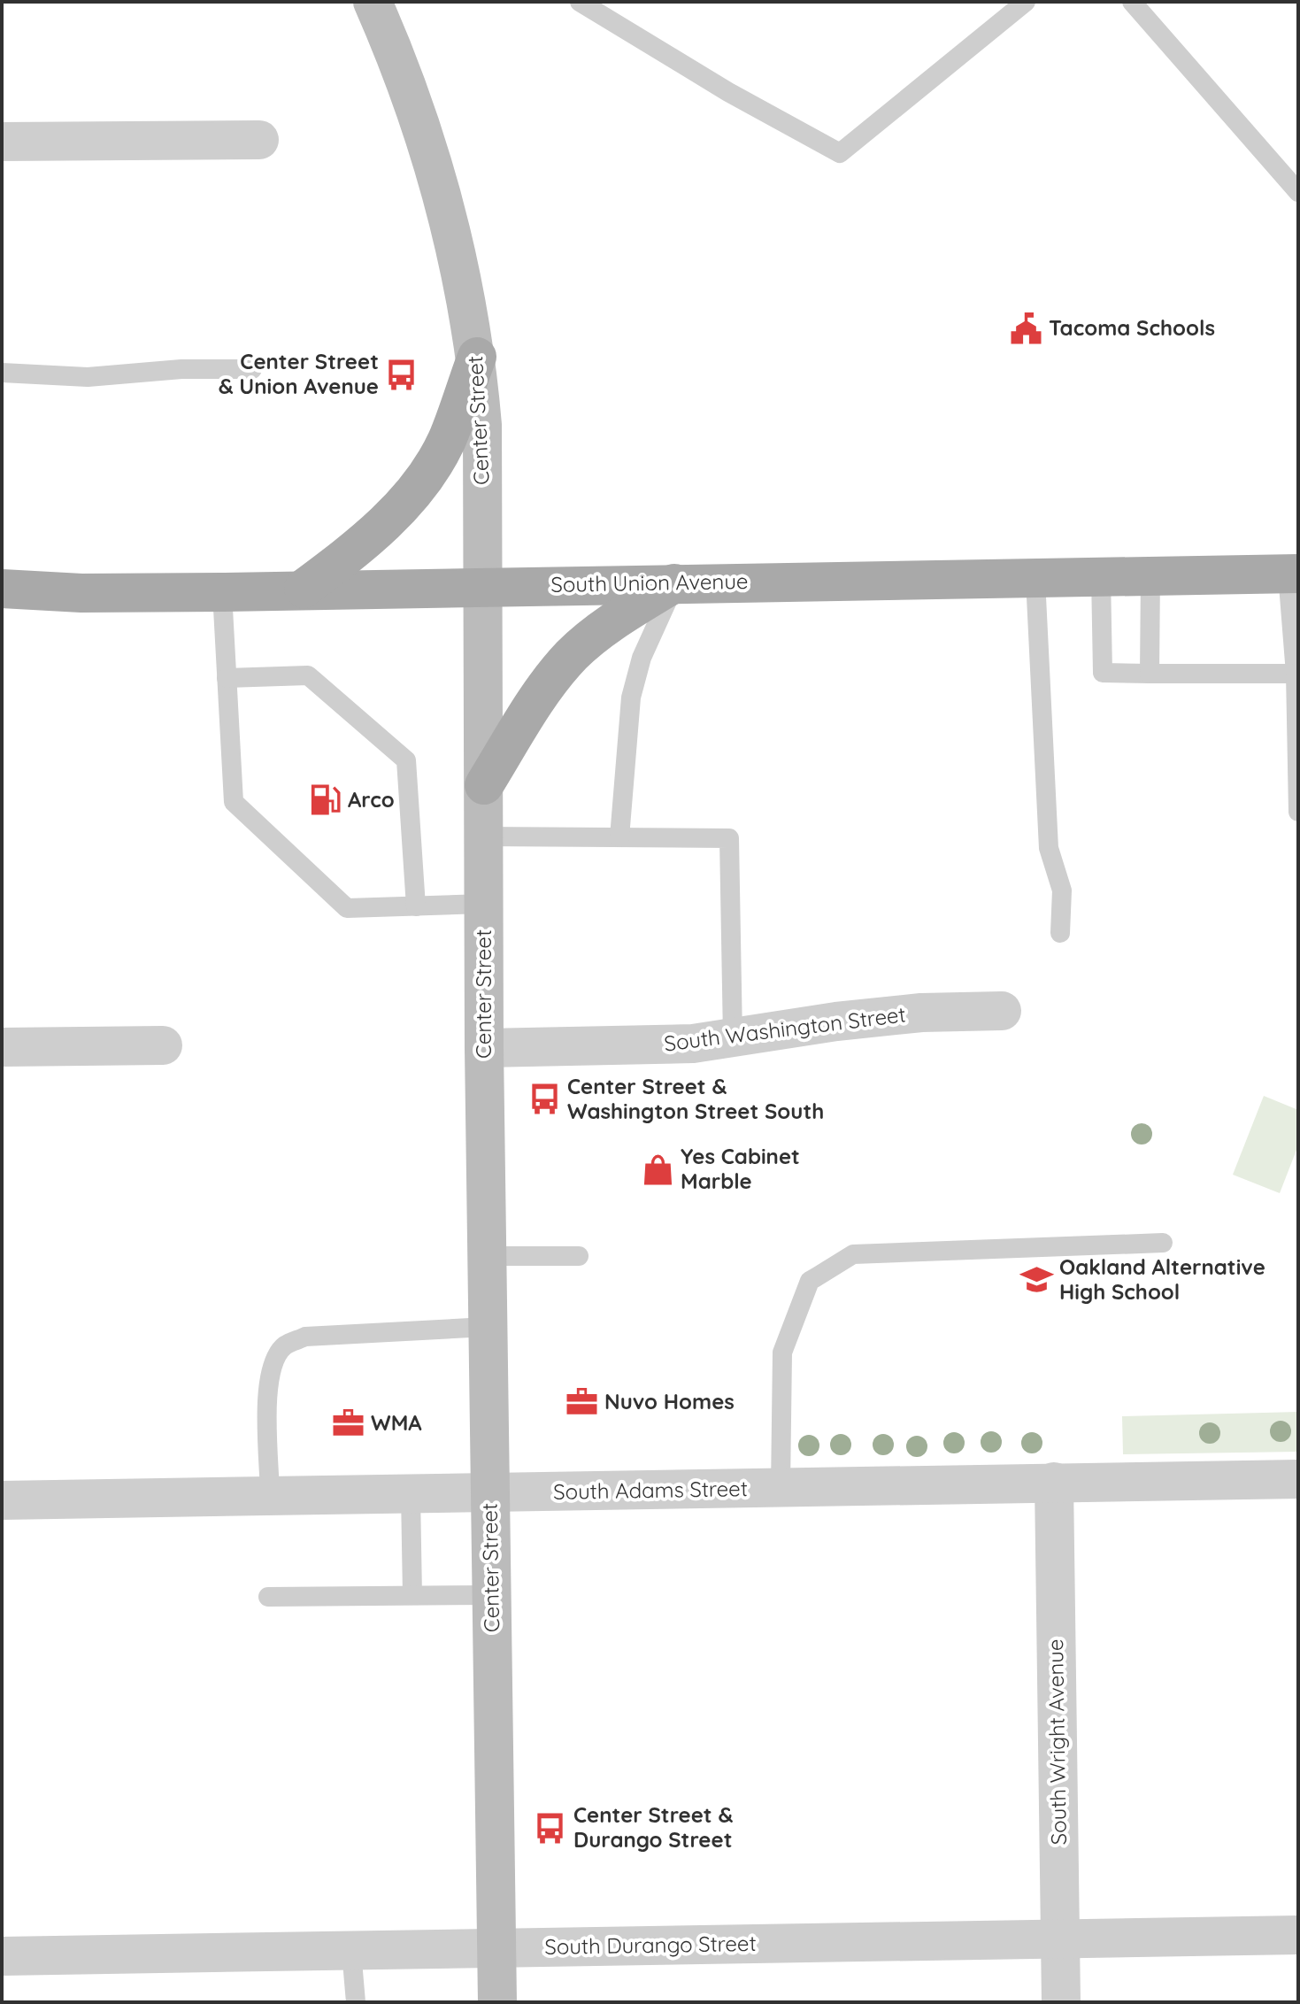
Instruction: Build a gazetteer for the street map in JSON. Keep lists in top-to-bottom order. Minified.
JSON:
{"streets":{"main road":["Center Street","South Union Avenue"],"street":["South Washington Street","South Adams Street","South Wright Avenue","South Durango Street"]},"crossings":[["Center Street","South Union Avenue"],["Center Street","South Washington Street"],["Center Street","South Adams Street"],["Center Street","South Durango Street"],["South Adams Street","South Wright Avenue"],["South Wright Avenue","South Durango Street"]],"places":{"public building":["Tacoma Schools"],"bus stop":["Center Street & Union Avenue","Center Street & Washington Street South","Center Street & Durango Street"],"fuel station":["Arco"],"shop":["Yes Cabinet Marble"],"school or university":["Oakland Alternative High School"],"office":["Nuvo Homes","WMA"]}}
